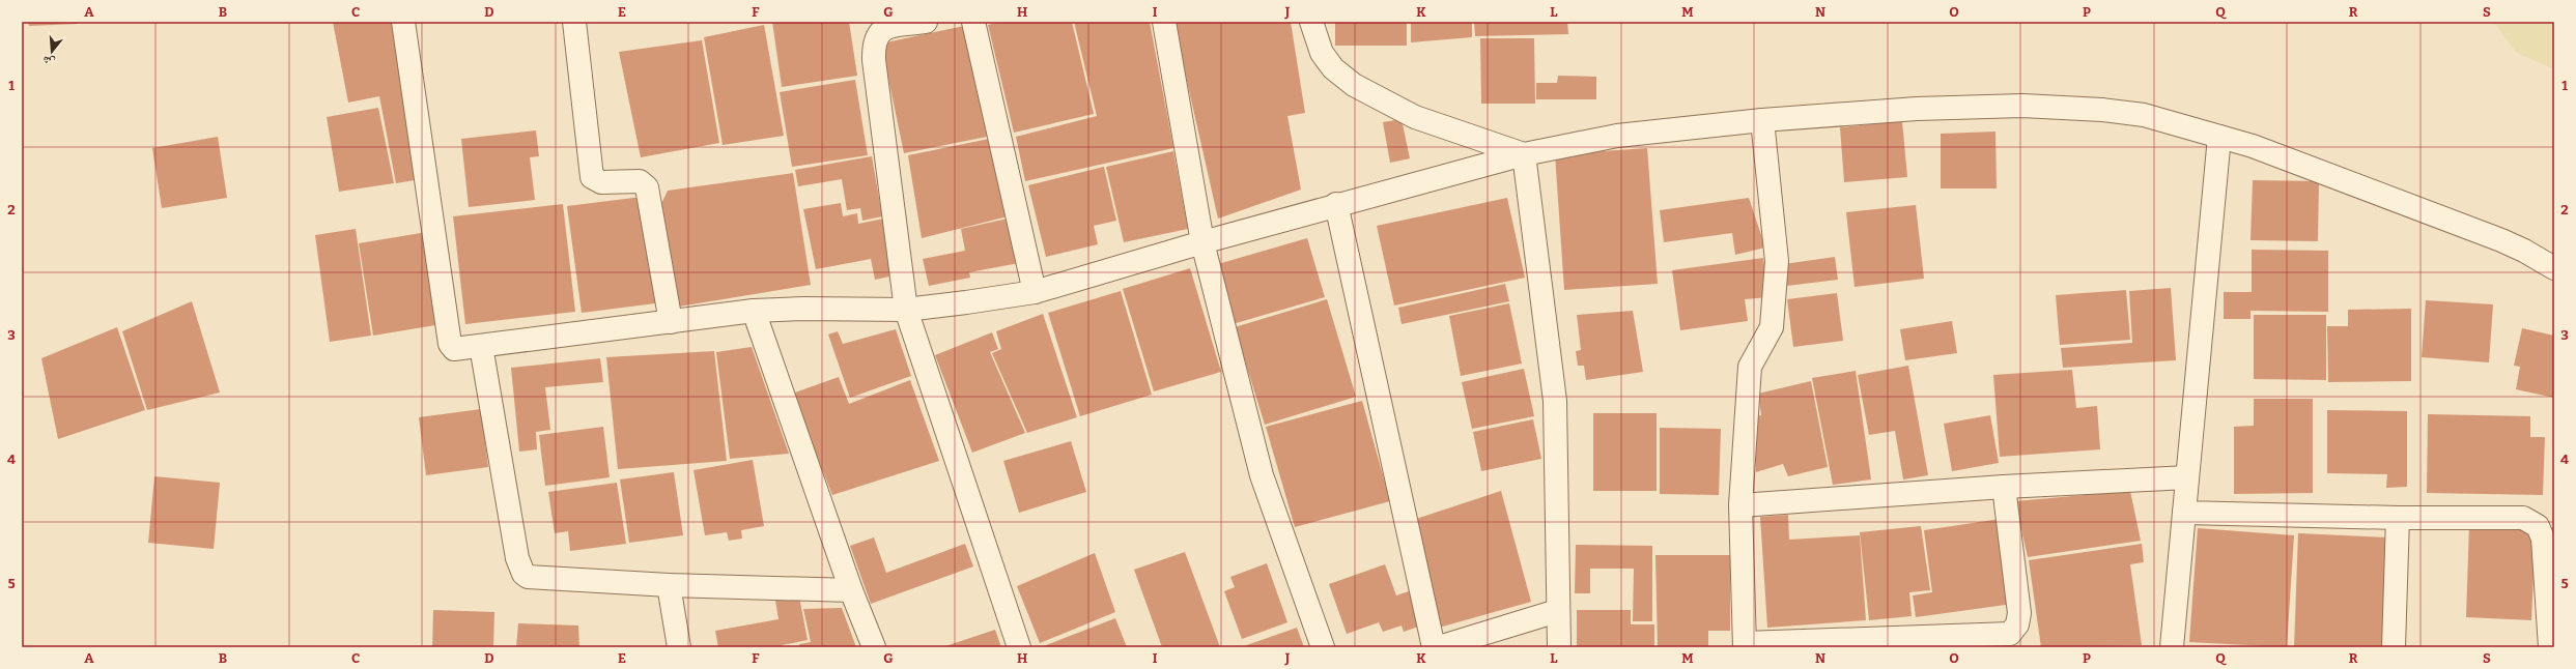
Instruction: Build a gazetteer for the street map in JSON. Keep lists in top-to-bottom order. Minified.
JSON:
{"north":"bottom","grid":{"columns":["A","B","C","D","E","F","G","H","I","J","K","L","M","N","O","P","Q","R","S"],"rows":["1","2","3","4","5"]}}
